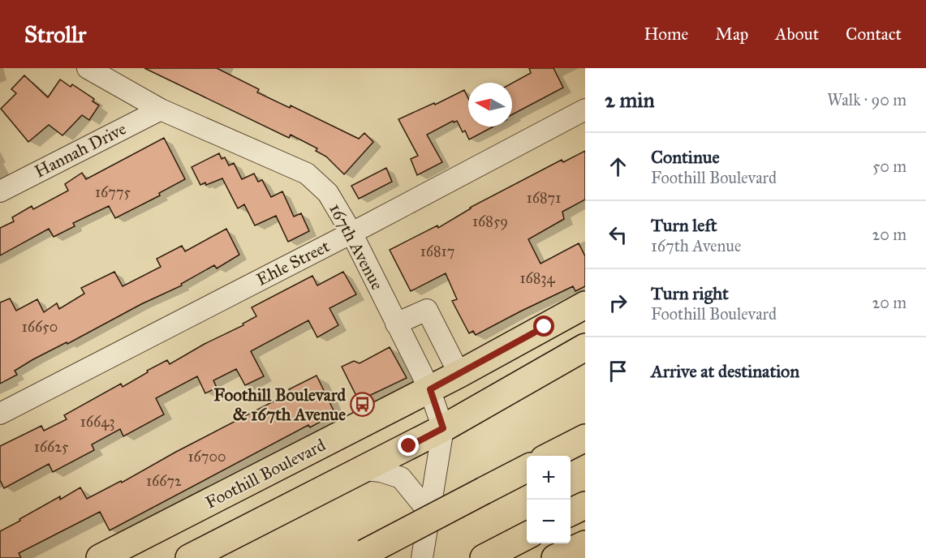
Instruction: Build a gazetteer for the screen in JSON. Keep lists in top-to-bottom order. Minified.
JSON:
{"streets":{"main road":["Foothill Boulevard"],"street":["Hannah Drive","167th Avenue","Ehle Street"]},"crossings":[["Hannah Drive","167th Avenue"],["167th Avenue","Ehle Street"],["167th Avenue","Foothill Boulevard"]],"places":{"bus stop":["Foothill Boulevard & 167th Avenue"]},"house_numbers":["16775","16871","16859","16817","16834","16650","16643","16625","16700","16672"],"north":"left","page":{"header":"Strollr","nav":["Home","Map","About","Contact"],"heading":["2 min","Walk · 90 m"],"list":[["Continue","Foothill Boulevard","50 m"],["Turn left","167th Avenue","20 m"],["Turn right","Foothill Boulevard","20 m"],"Arrive at destination"],"map_buttons":["+","−"]}}
